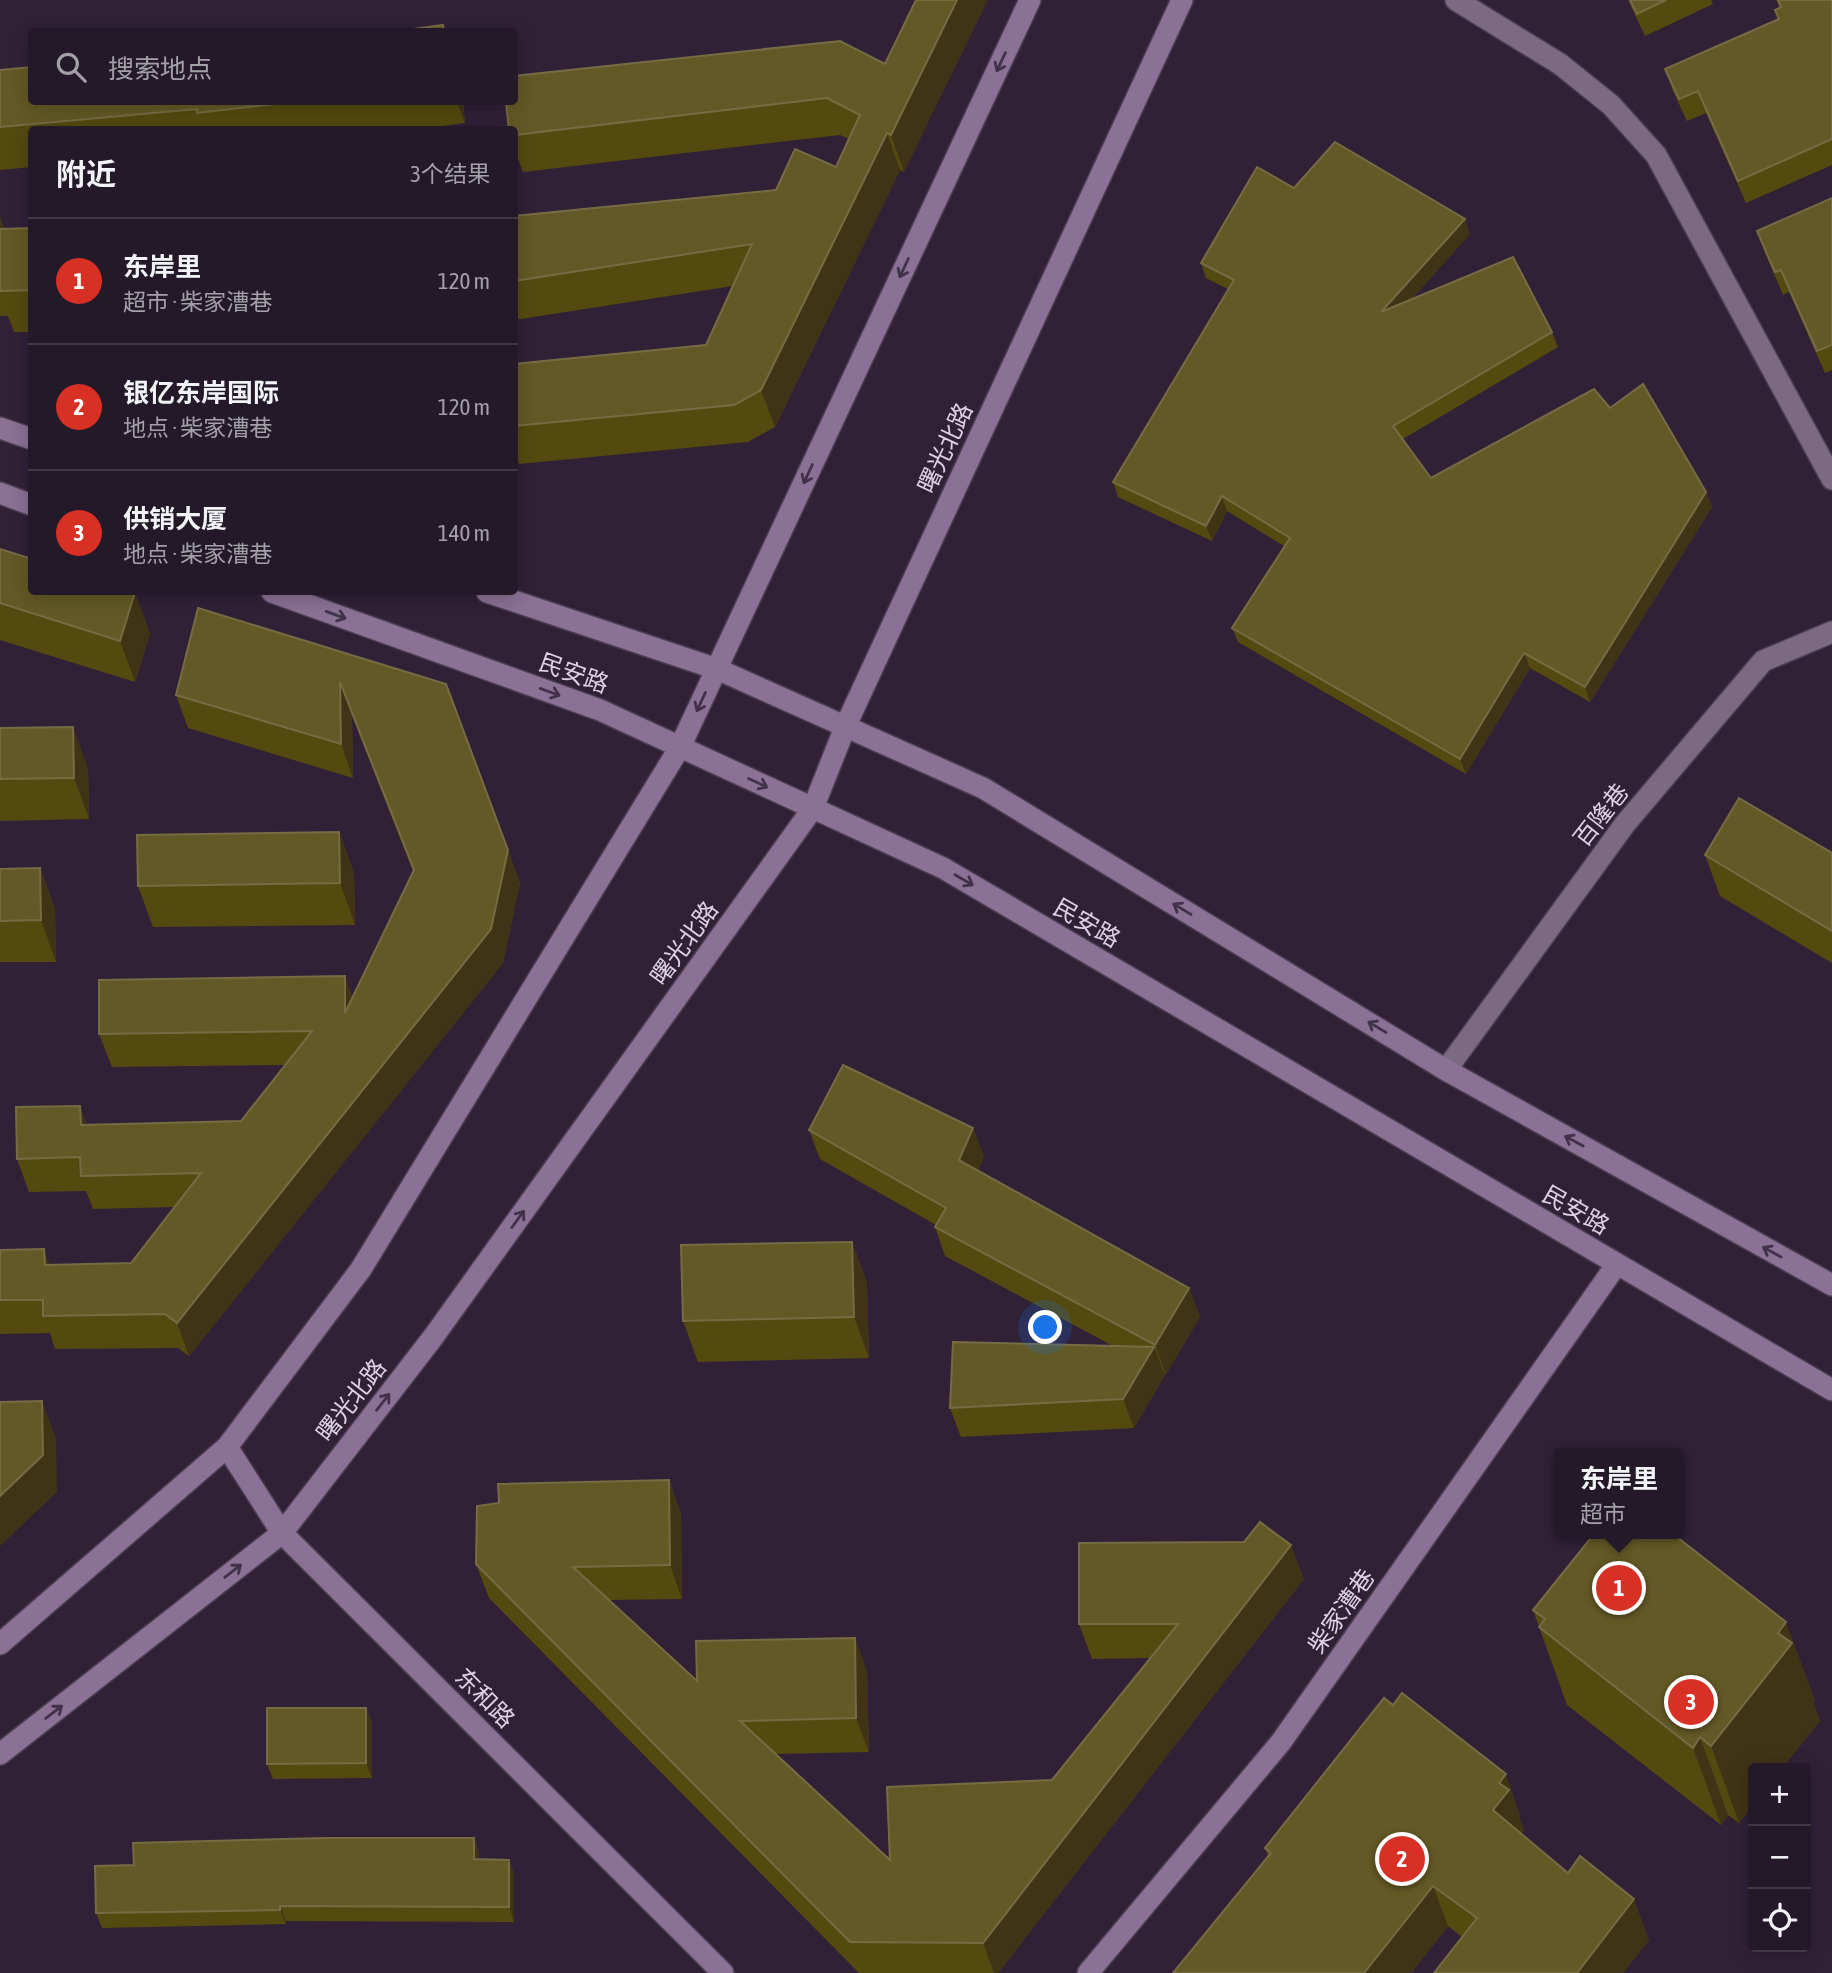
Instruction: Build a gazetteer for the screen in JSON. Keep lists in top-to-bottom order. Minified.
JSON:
{"streets":{"main road":["曙光北路","民安路","柴家漕巷","东和路"],"street":["百隆巷"]},"crossings":[["曙光北路","民安路"],["曙光北路","东和路"],["民安路","百隆巷"],["民安路","柴家漕巷"]],"page":{"search":"搜索地点","heading":["附近","3个结果"],"list":[{"mark":"1","name":"东岸里","note":"超市 · 柴家漕巷","value":"120 m"},{"mark":"2","name":"银亿东岸国际","note":"地点 · 柴家漕巷","value":"120 m"},{"mark":"3","name":"供销大厦","note":"地点 · 柴家漕巷","value":"140 m"}],"popup":["东岸里","超市"],"pins":["1","3","2"],"map_buttons":["+","−"]}}
